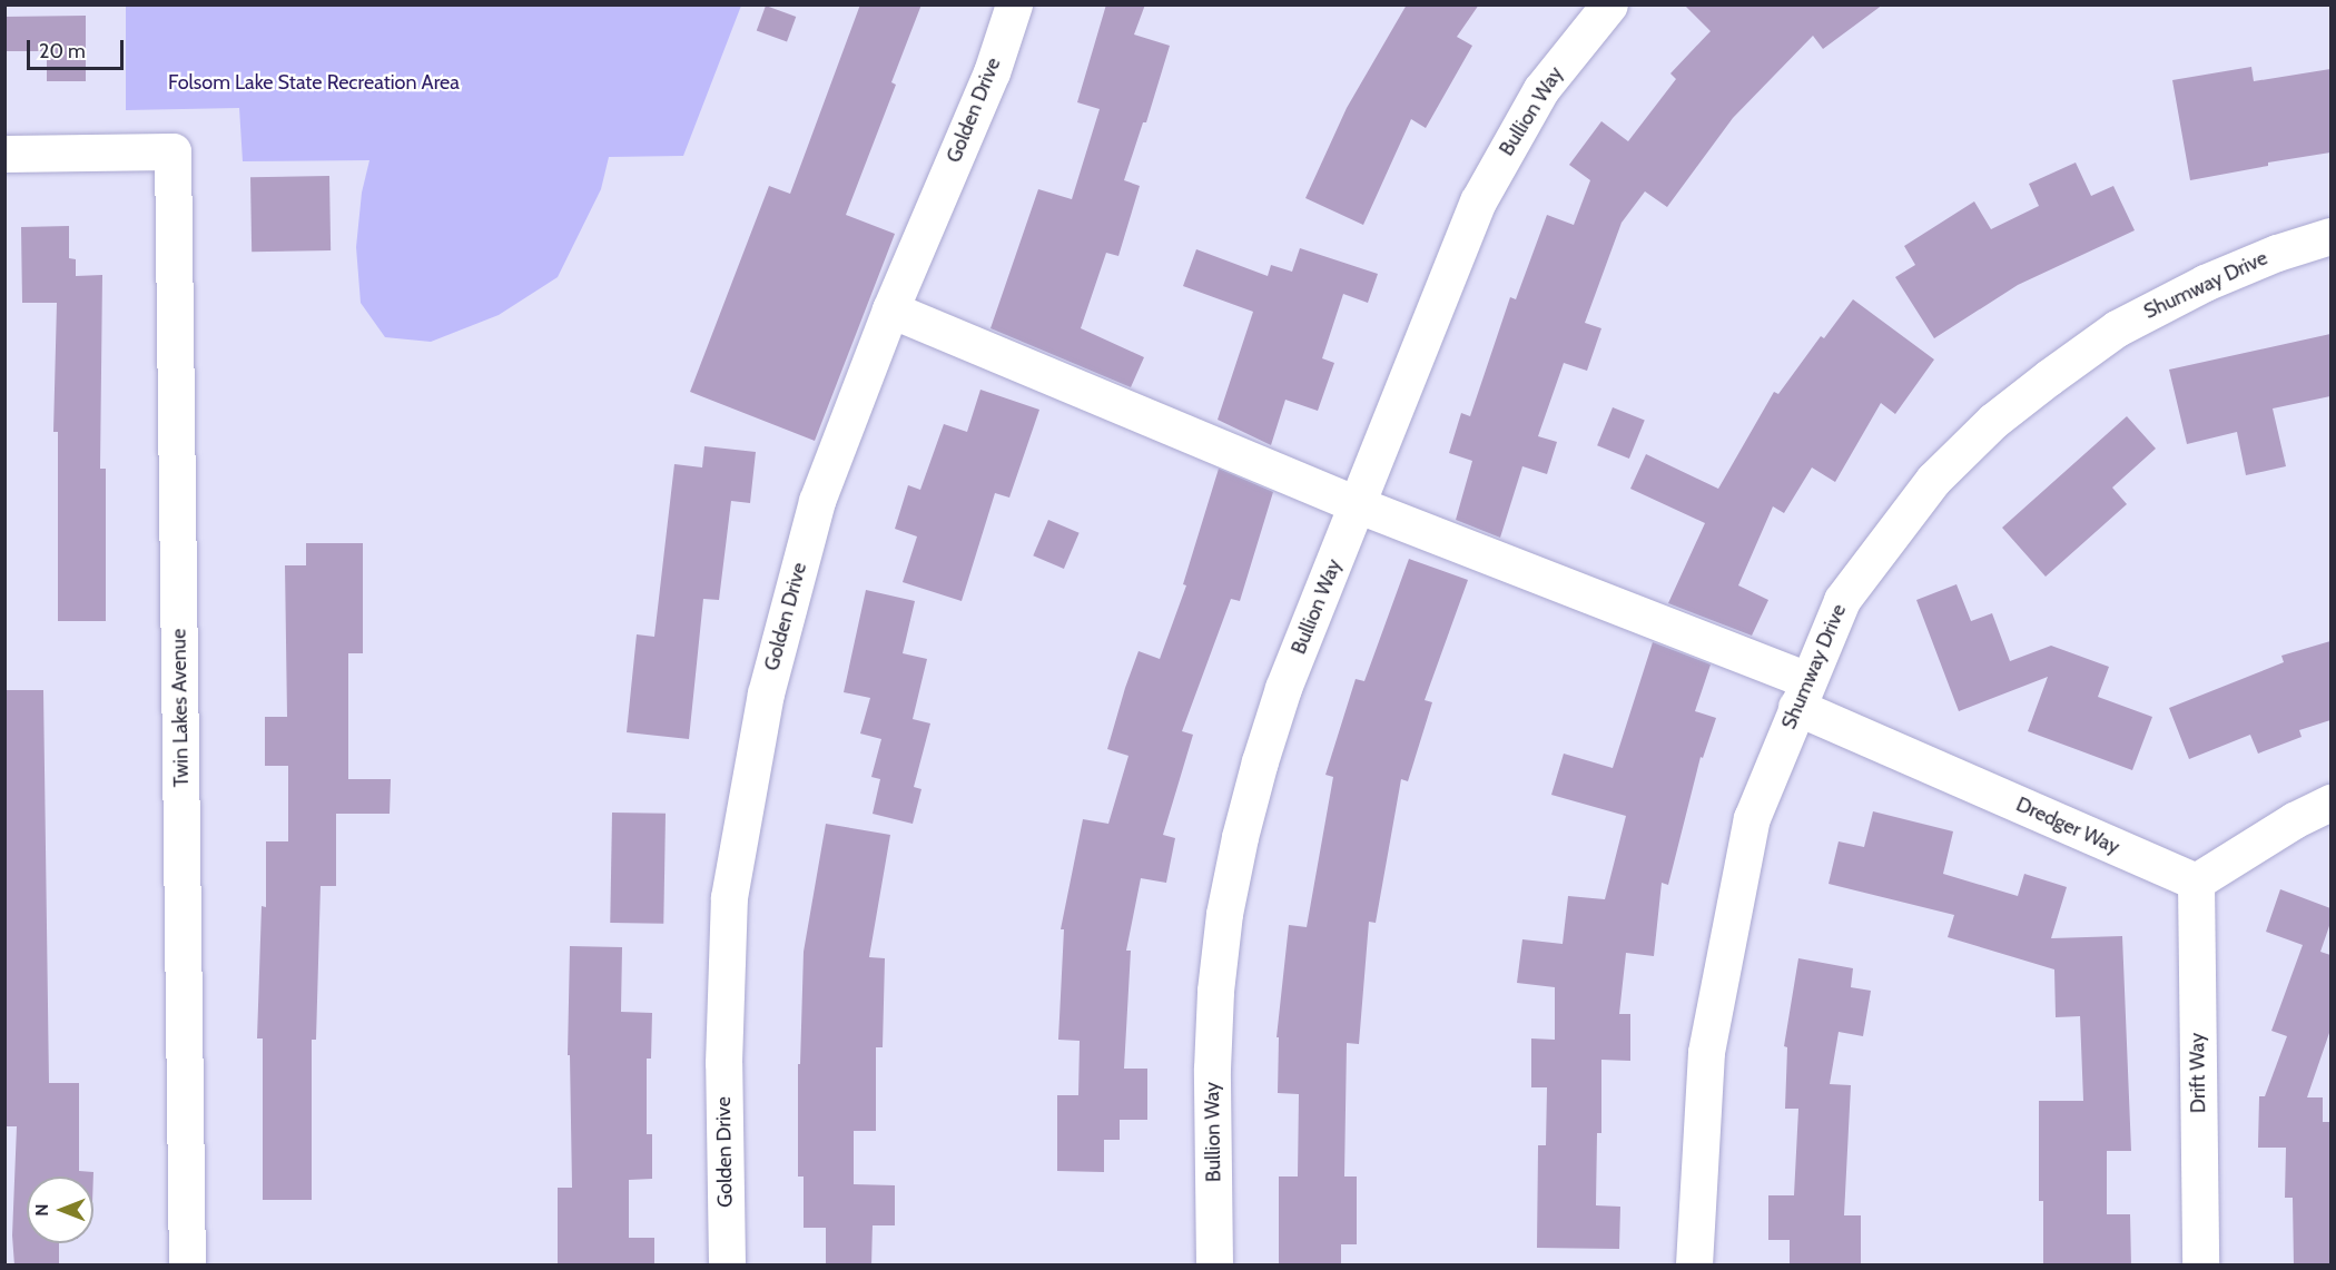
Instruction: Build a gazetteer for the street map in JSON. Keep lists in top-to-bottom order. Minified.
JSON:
{"streets":{"street":["Golden Drive","Bullion Way","Shumway Drive","Twin Lakes Avenue","Dredger Way","Drift Way"]},"crossings":[["Golden Drive","Dredger Way"],["Bullion Way","Dredger Way"],["Shumway Drive","Dredger Way"],["Dredger Way","Drift Way"]],"parks":["Folsom Lake State Recreation Area"],"scale_bar":"20 m","north":"left"}
